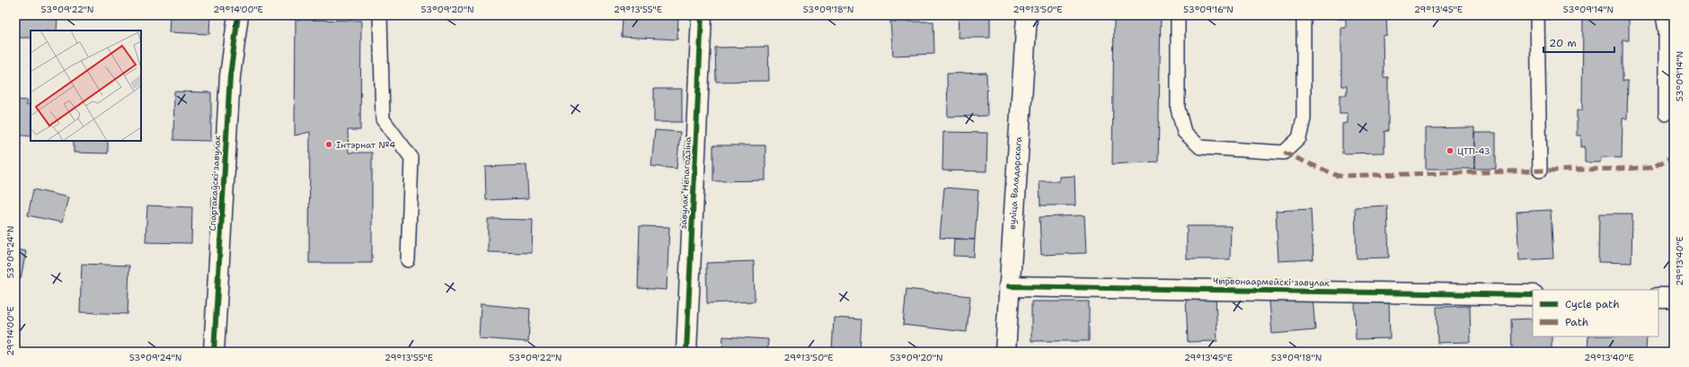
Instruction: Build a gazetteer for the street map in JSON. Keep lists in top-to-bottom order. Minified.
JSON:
{"streets":{"street":["Спартакаўскі завулак","завулак Непагодзіна","вуліца Валадарскага","Чырвонаармейскі завулак"]},"crossings":[["вуліца Валадарскага","Чырвонаармейскі завулак"]],"places":["Інтэрнат №4","ЦТП-43"],"legend":["Cycle path","Path"],"scale_bar":"20 m","coordinates":["53°09'22\"N","29°14'00\"E","53°09'20\"N","29°13'55\"E","53°09'18\"N","29°13'50\"E","53°09'16\"N","29°13'45\"E","53°09'14\"N","53°09'24\"N","29°13'40\"E"]}
